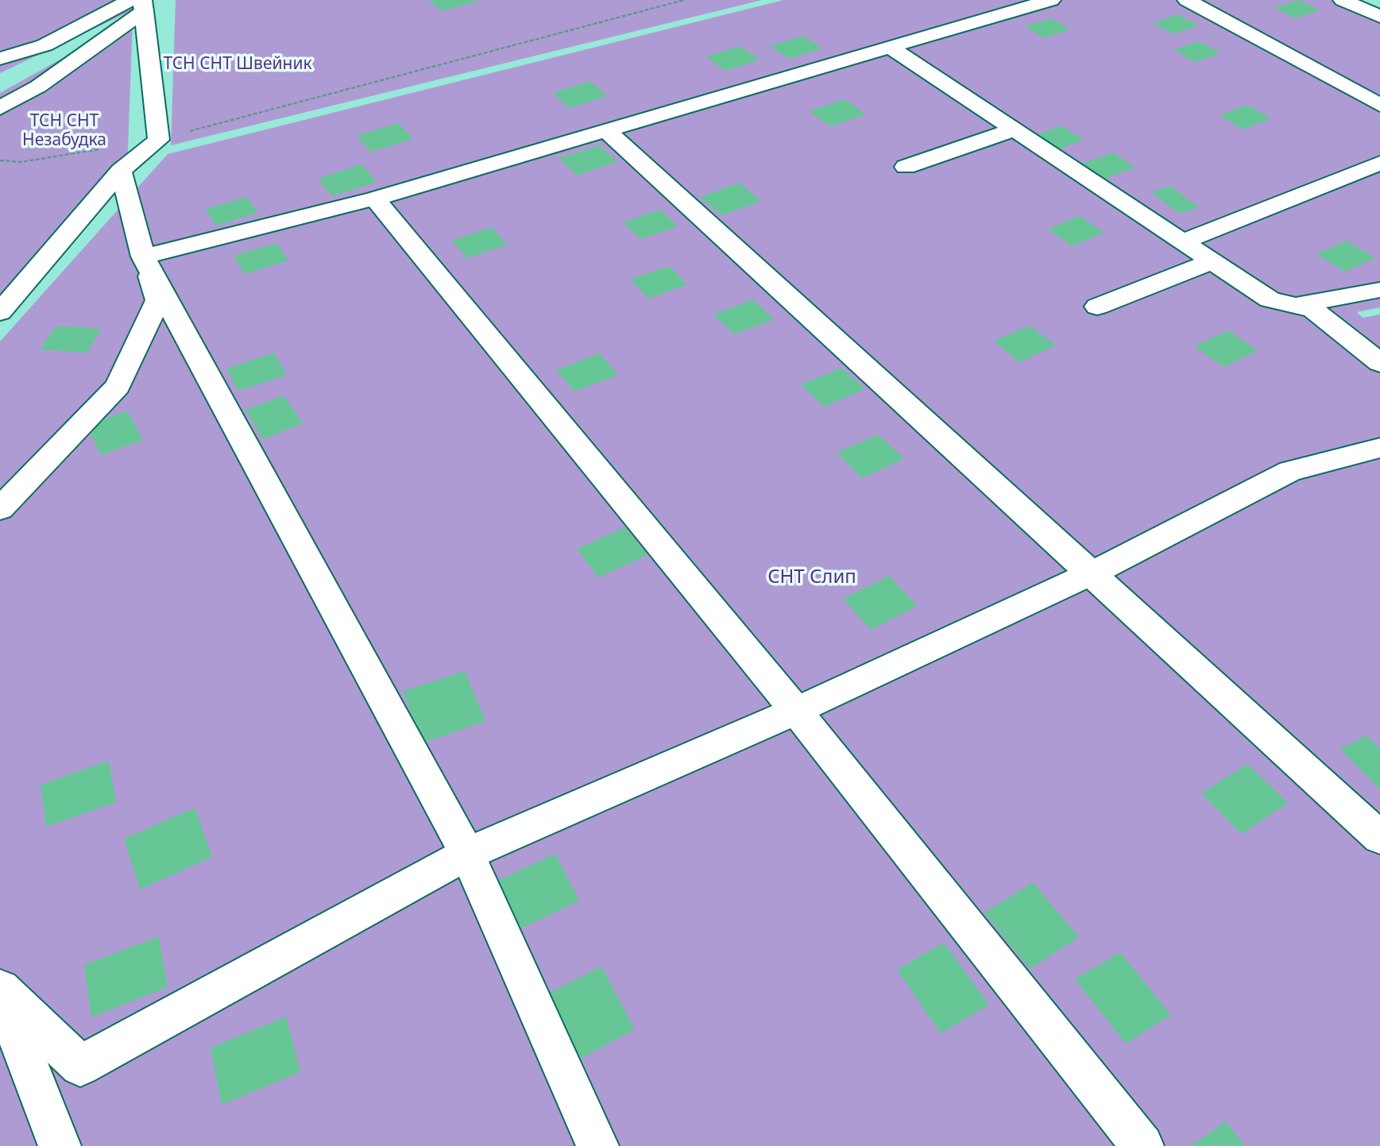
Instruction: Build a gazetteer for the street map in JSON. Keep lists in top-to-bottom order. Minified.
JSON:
{"parks":["ТСН СНТ Швейник","ТСН СНТ Незабудка","СНТ Слип"]}
